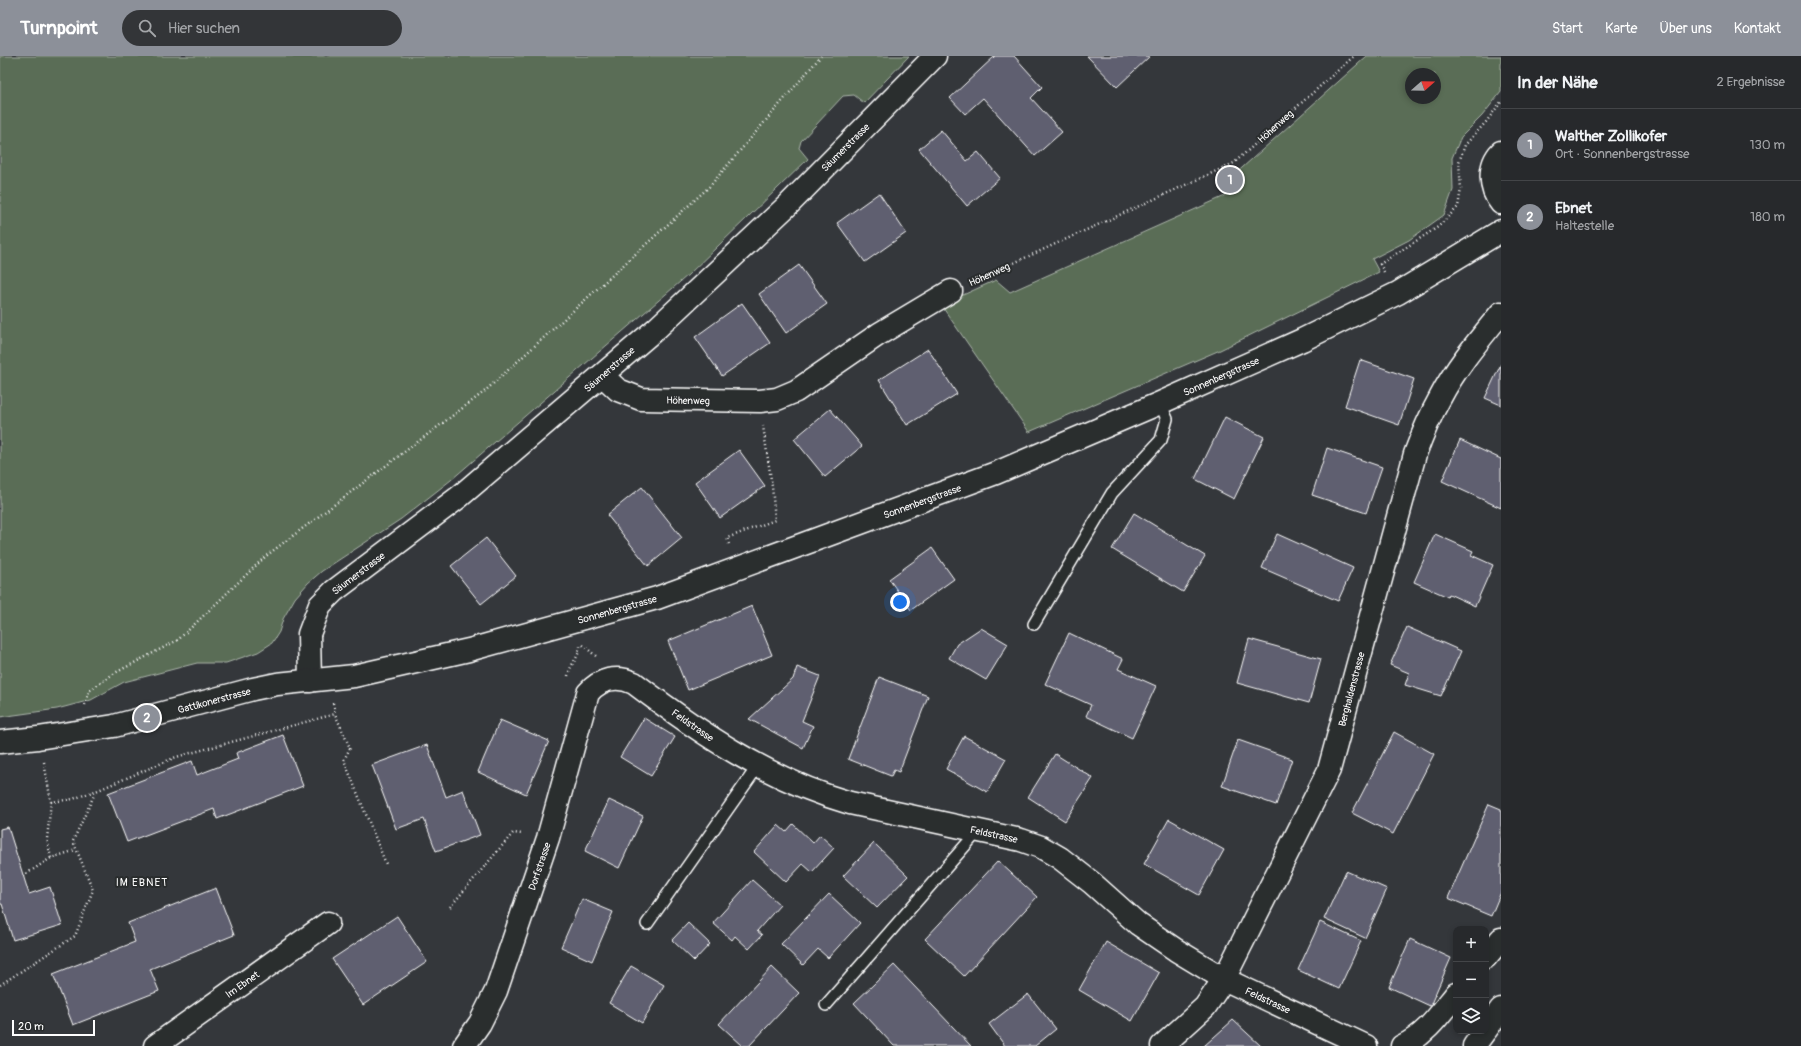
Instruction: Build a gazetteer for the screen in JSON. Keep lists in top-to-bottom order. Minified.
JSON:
{"streets":{"street":["Höhenweg","Säumerstrasse","Sonnenbergstrasse","Berghaldenstrasse","Gattikonerstrasse","Feldstrasse","Dorfstrasse","Im Ebnet"]},"crossings":[["Höhenweg","Säumerstrasse"],["Säumerstrasse","Sonnenbergstrasse"],["Säumerstrasse","Gattikonerstrasse"],["Sonnenbergstrasse","Gattikonerstrasse"],["Berghaldenstrasse","Feldstrasse"],["Feldstrasse","Dorfstrasse"]],"districts":["IM EBNET"],"scale_bar":"20 m","north":"right","page":{"header":"Turnpoint","search":"Hier suchen","nav":["Start","Karte","Über uns","Kontakt"],"heading":["In der Nähe","2 Ergebnisse"],"list":[{"mark":"1","name":"Walther Zollikofer","note":"Ort · Sonnenbergstrasse","value":"130 m"},{"mark":"2","name":"Ebnet","note":"Haltestelle","value":"180 m"}],"pins":["1","2"],"map_buttons":["+","−"],"scale":"20 m"}}
